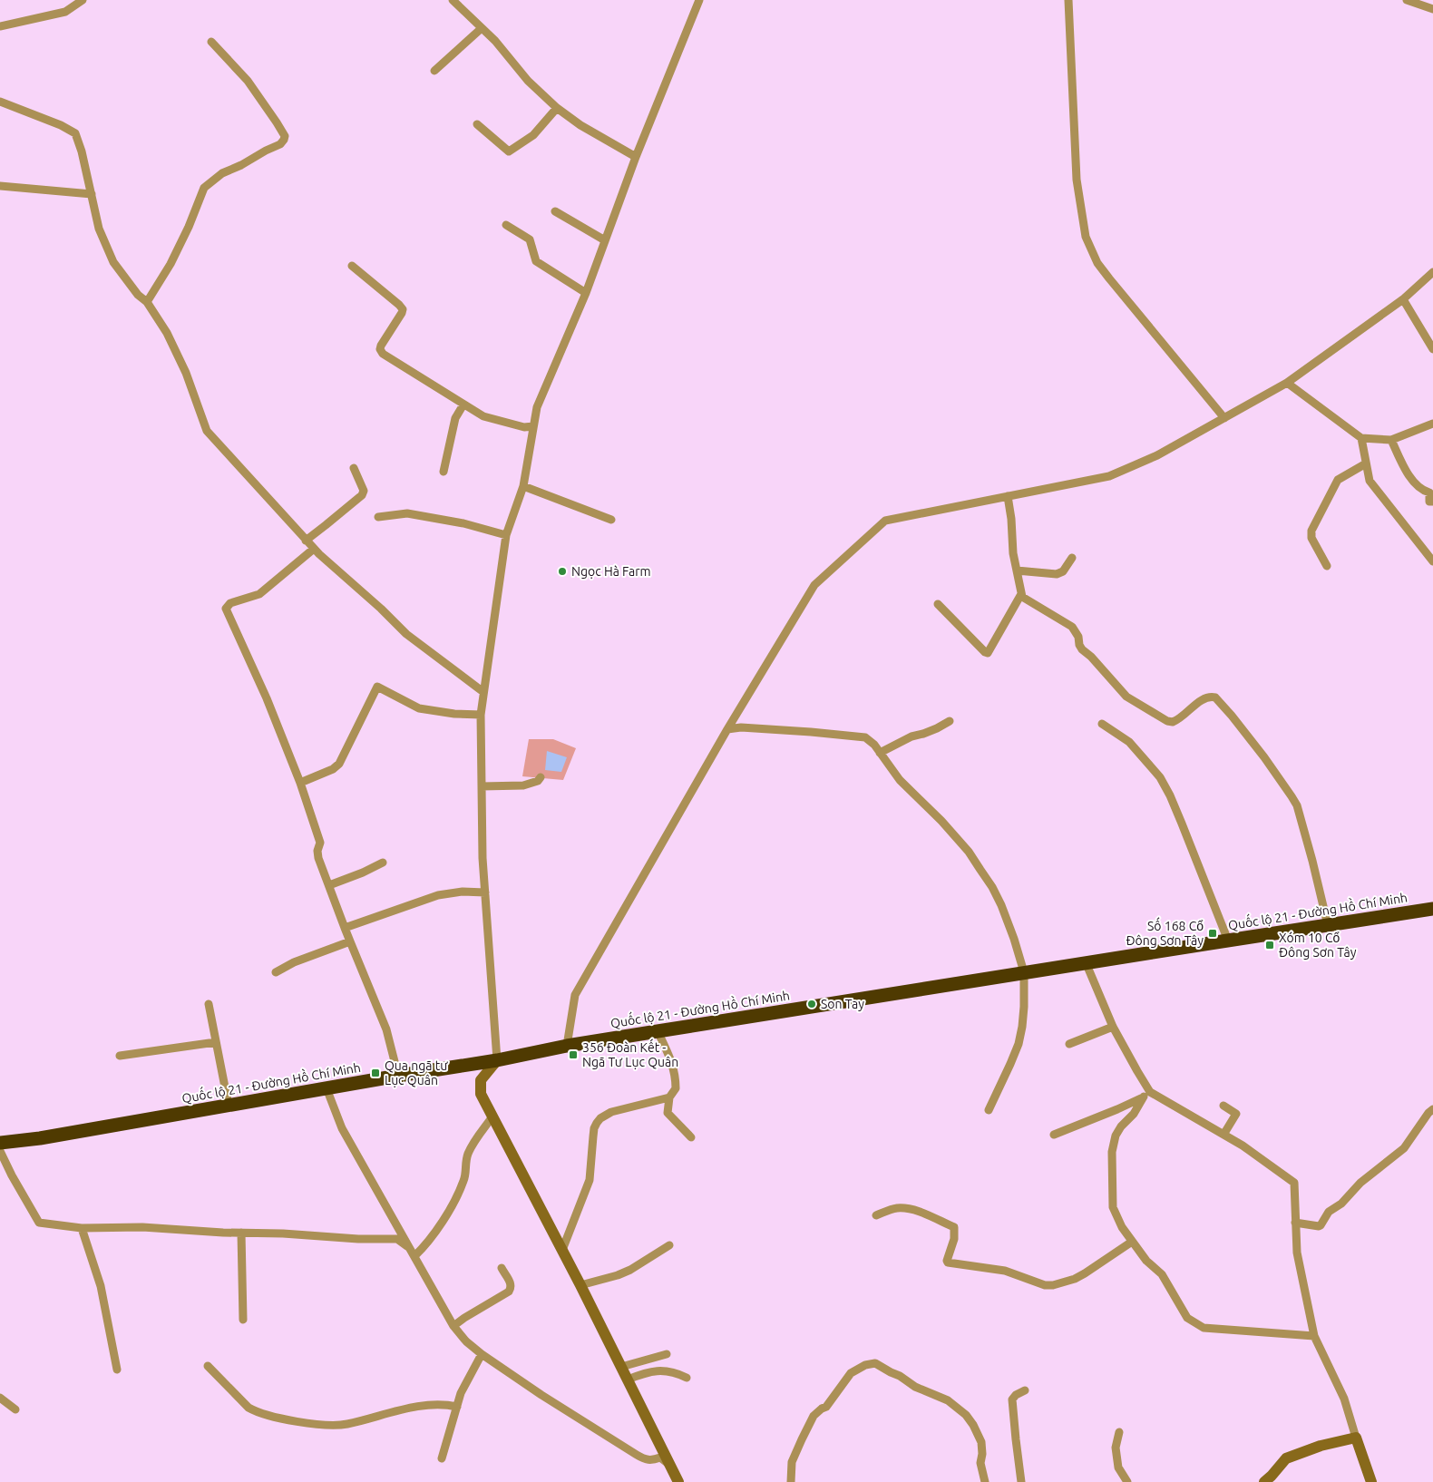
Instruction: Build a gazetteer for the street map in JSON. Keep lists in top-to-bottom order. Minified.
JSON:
{"streets":{"highway":["Quốc lộ 21 - Đường Hồ Chí Minh"]},"places":{"other":["Ngọc Hà Farm","Son Tay"],"transit":["Số 168 Cổ Đông Sơn Tây","Xóm 10 Cổ Đông Sơn Tây","356 Đoàn Kết - Ngã Tư Lục Quân","Qua ngã tư Lục Quân"]}}
